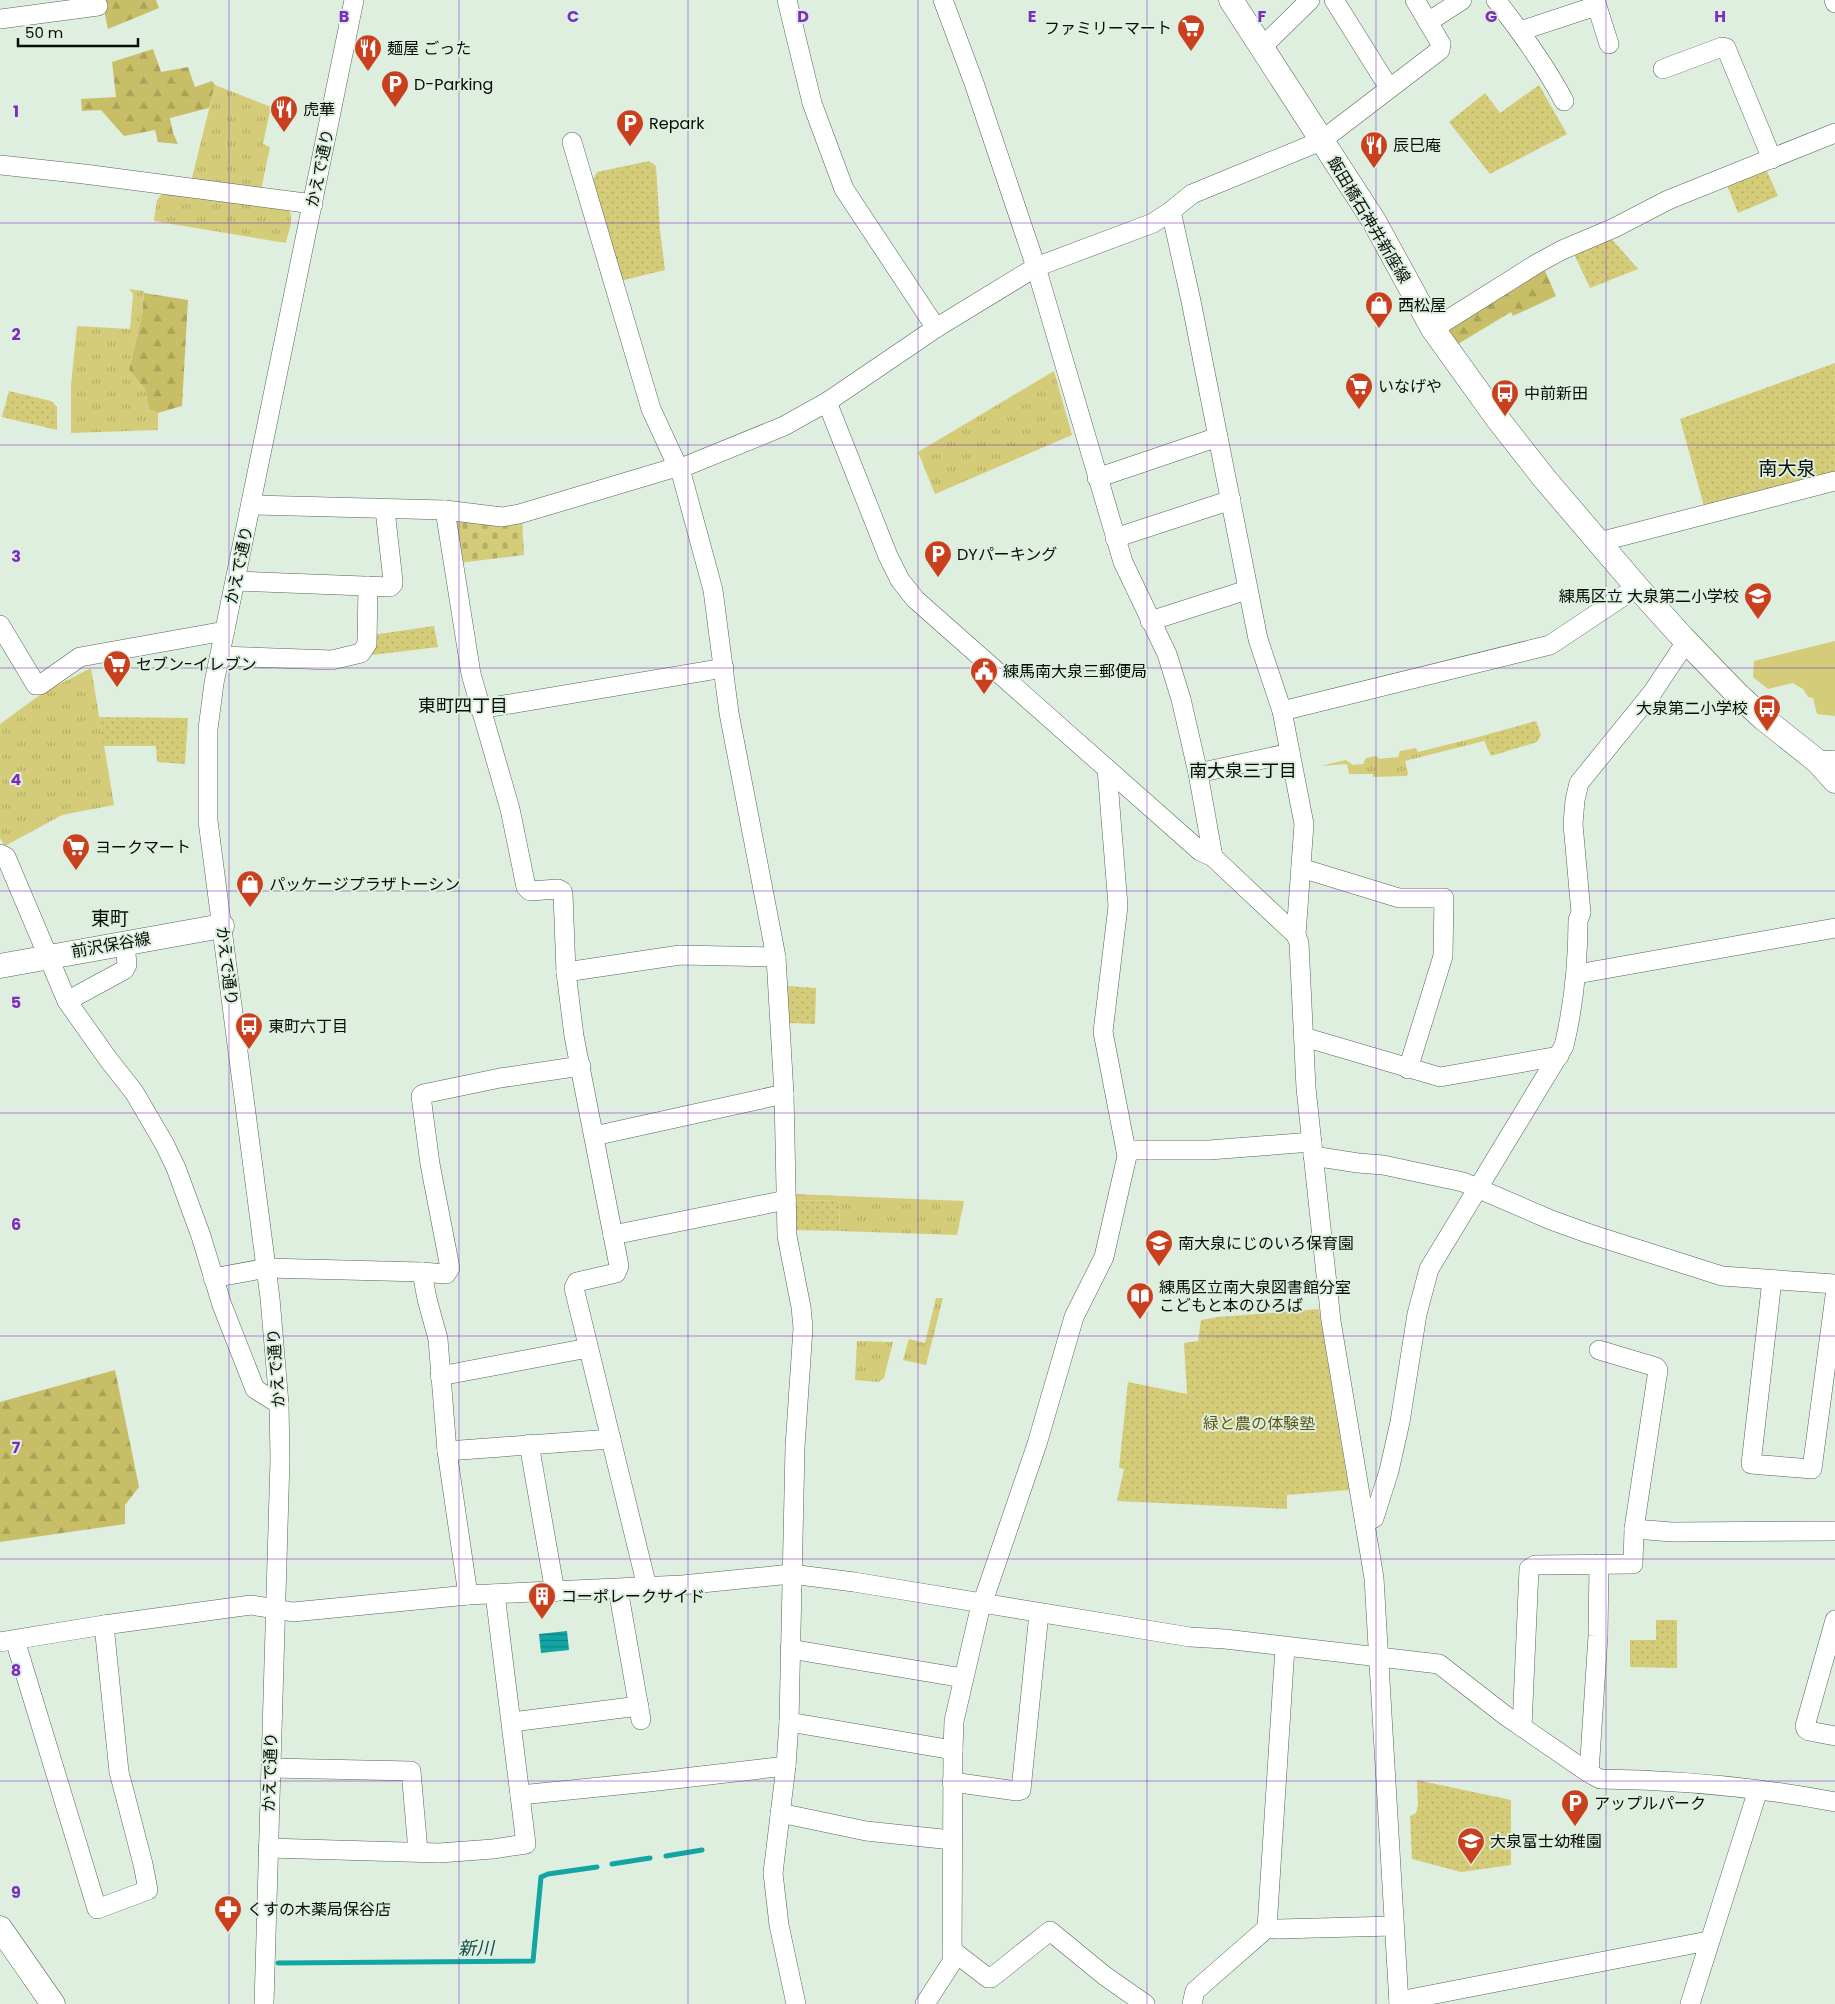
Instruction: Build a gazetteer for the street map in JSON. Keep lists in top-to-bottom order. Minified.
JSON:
{"streets":{"main road":["飯田橋石神井新座線","前沢保谷線"],"street":["かえで通り"]},"crossings":[["かえで通り","前沢保谷線"]],"districts":["南大泉","東町四丁目","南大泉三丁目","東町"],"water":["新川"],"parks":["緑と農の体験塾"],"places":{"supermarket":["ファミリーマート","いなげや","セブン-イレブン","ヨークマート"],"restaurant":["麺屋 ごった","虎華","辰巳庵"],"parking":["D-Parking","Repark","DYパーキング","アップルパーク"],"shop":["西松屋","パッケージプラザトーシン"],"bus stop":["中前新田","大泉第二小学校","東町六丁目"],"school or university":["練馬区立 大泉第二小学校","南大泉にじのいろ保育園","大泉富士幼稚園"],"public building":["練馬南大泉三郵便局"],"library":["練馬区立南大泉図書館分室 こどもと本のひろば"],"building":["コーポレークサイド"],"pharmacy":["くすの木薬局保谷店"]},"scale_bar":"50 m","grid":{"columns":["B","C","D","E","F","G","H"],"rows":["1","2","3","4","5","6","7","8","9"]}}
